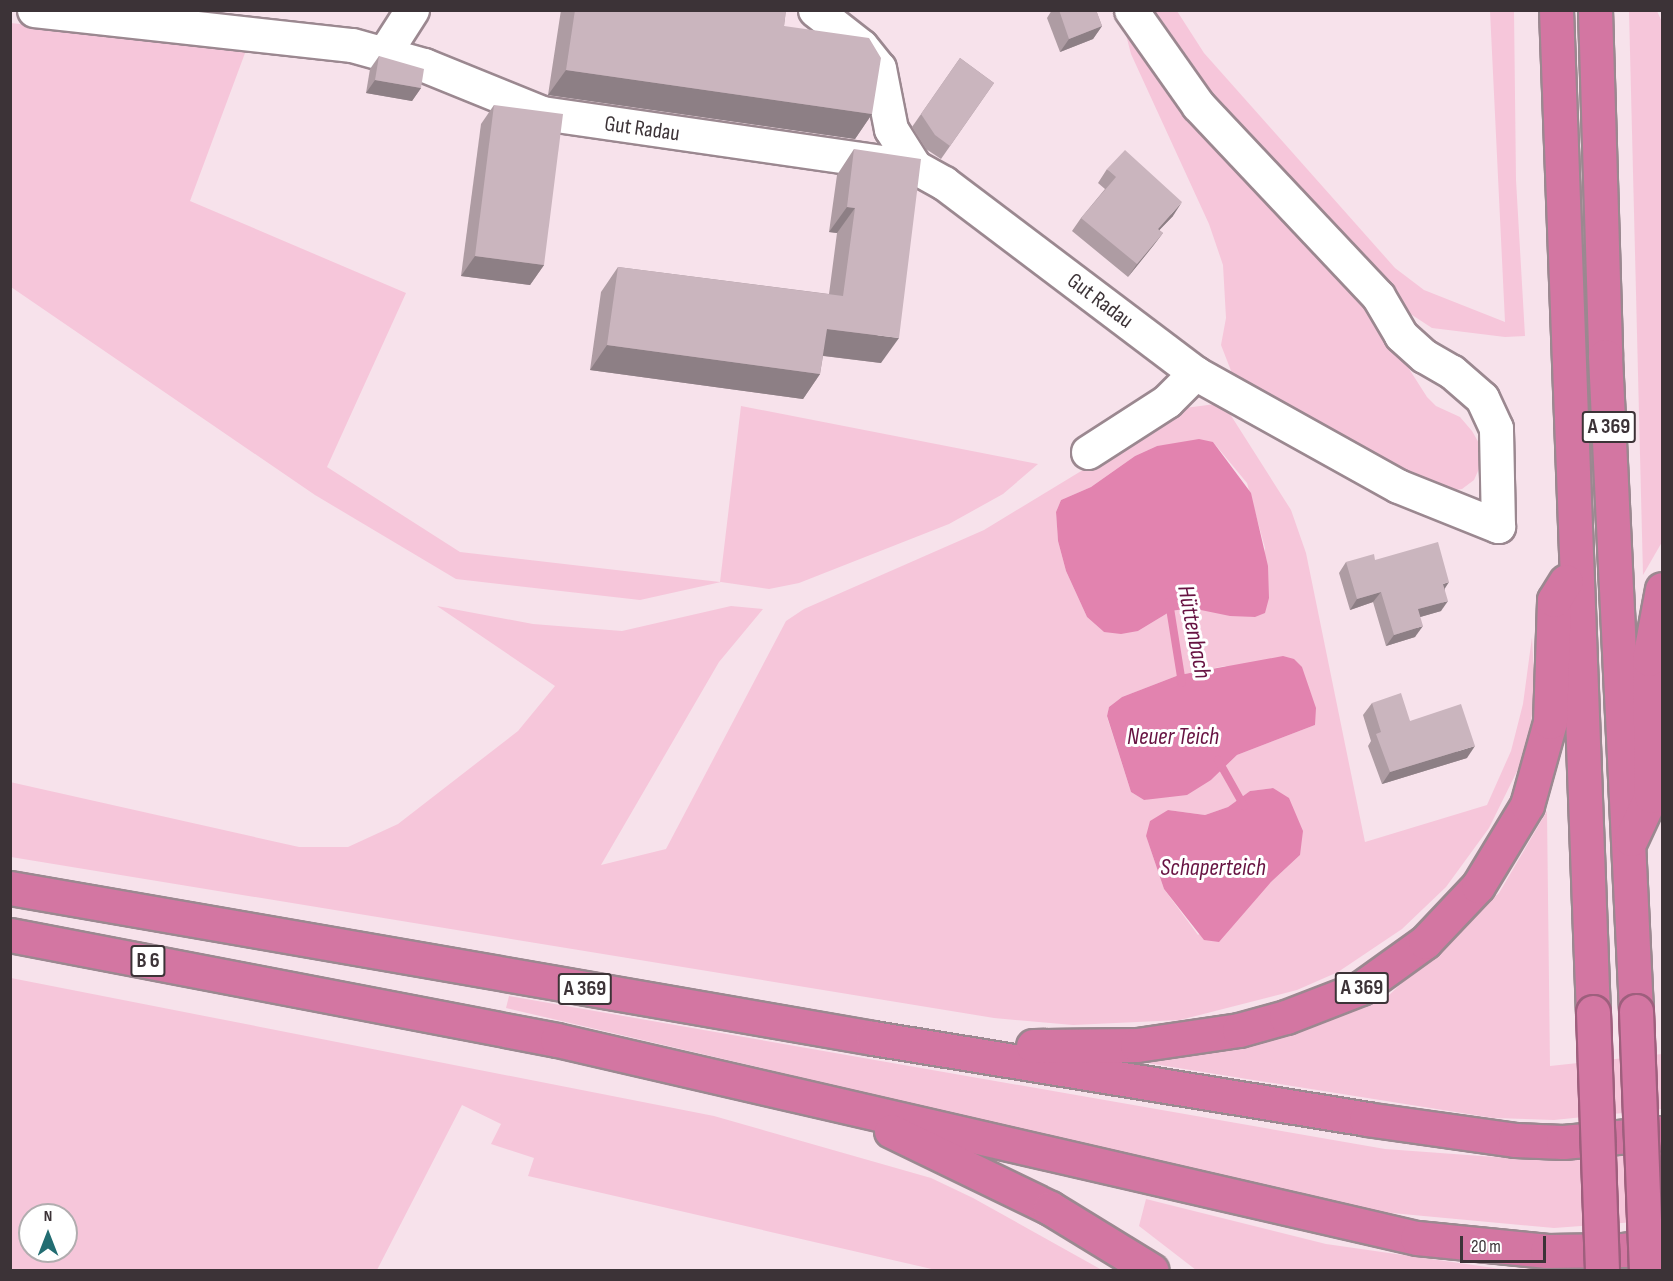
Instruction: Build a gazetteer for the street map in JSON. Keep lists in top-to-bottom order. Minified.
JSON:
{"streets":{"highway":["A 369","B 6"],"street":["Gut Radau"]},"crossings":[["A 369","B 6"]],"water":["Hüttenbach","Neuer Teich","Schaperteich"],"scale_bar":"20 m","north":"top"}
